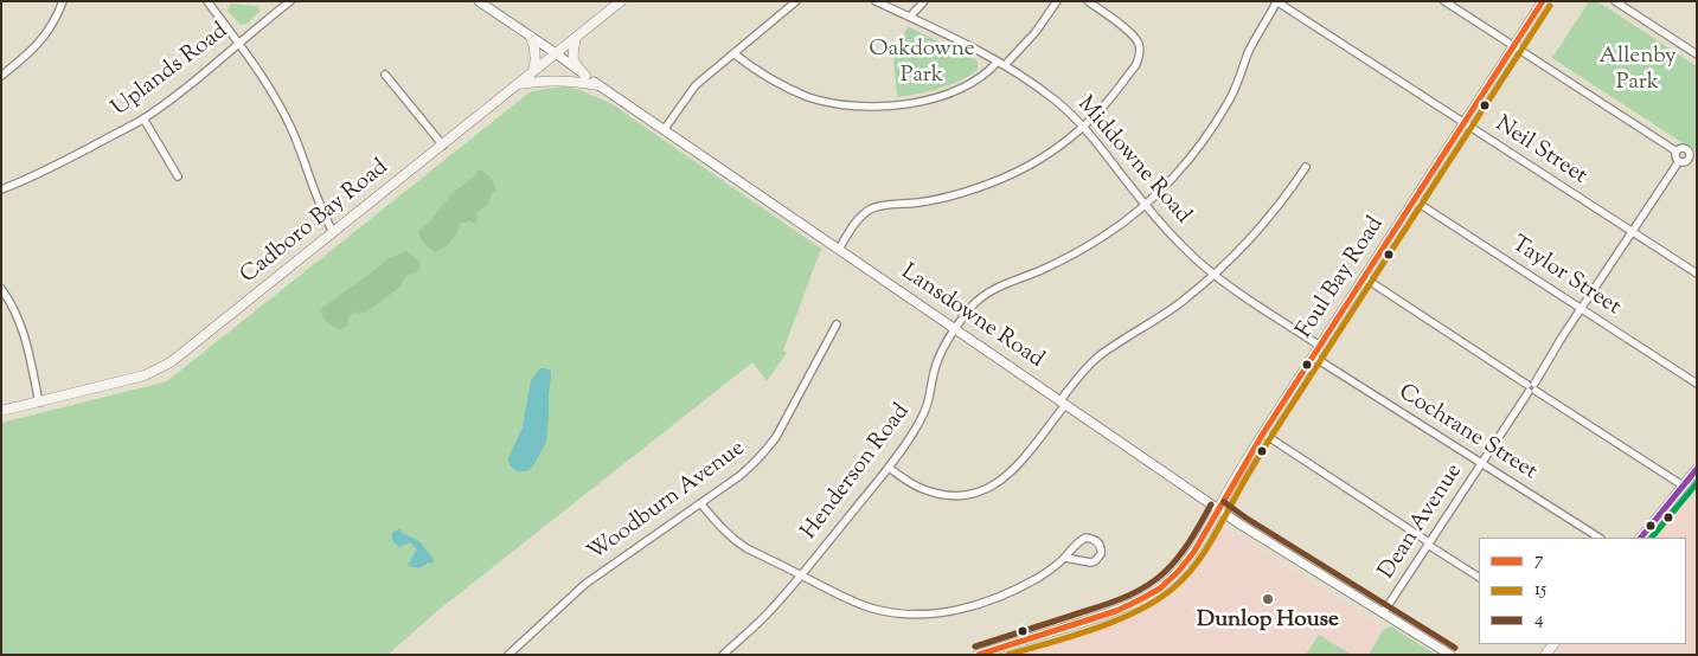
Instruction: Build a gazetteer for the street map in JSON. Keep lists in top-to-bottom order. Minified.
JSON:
{"streets":{"main road":["Cadboro Bay Road","Foul Bay Road"],"street":["Uplands Road","Neil Street","Middowne Road","Taylor Street","Lansdowne Road","Cochrane Street","Henderson Road","Woodburn Avenue","Dean Avenue"]},"crossings":[["Neil Street","Foul Bay Road"],["Neil Street","Henderson Road"],["Neil Street","Dean Avenue"],["Middowne Road","Foul Bay Road"],["Middowne Road","Henderson Road"],["Cadboro Bay Road","Lansdowne Road"],["Taylor Street","Foul Bay Road"],["Taylor Street","Dean Avenue"],["Foul Bay Road","Lansdowne Road"],["Foul Bay Road","Cochrane Street"],["Lansdowne Road","Henderson Road"],["Lansdowne Road","Dean Avenue"],["Cochrane Street","Dean Avenue"]],"parks":["Oakdowne Park","Allenby Park"],"places":["Dunlop House"],"lines":["transit line 7","transit line 15","transit line 4"],"legend":["7","15","4"]}
